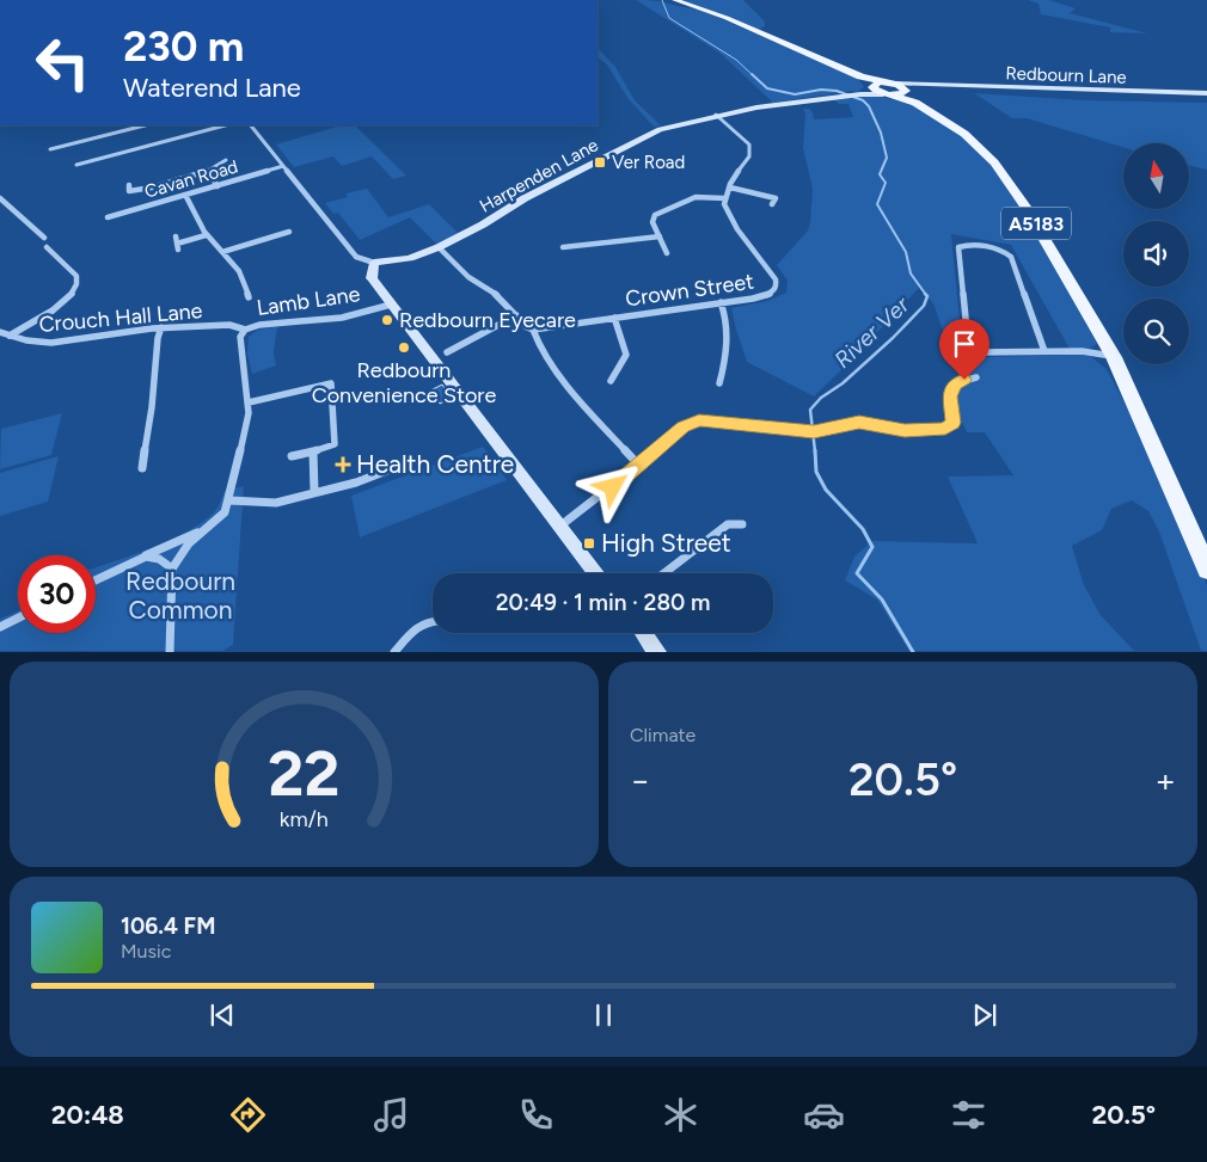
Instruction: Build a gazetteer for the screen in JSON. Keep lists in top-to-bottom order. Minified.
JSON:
{"streets":{"main road":["A5183"],"street":["Redbourn Lane","Harpenden Lane","Cavan Road","Crown Street","Lamb Lane","Crouch Hall Lane"]},"crossings":[["Redbourn Lane","A5183"],["Harpenden Lane","A5183"],["Lamb Lane","Crouch Hall Lane"]],"water":["River Ver"],"parks":["Redbourn Common"],"places":{"transit":["Ver Road","High Street"],"other":["Redbourn Eyecare","Redbourn Convenience Store"],"health":["Health Centre"]},"north":"top","page":{"turn":["230 m","Waterend Lane"],"limit":"30","trip":"20:49 · 1 min · 280 m","tile":"Climate","heat":["−","20.5°","+"],"song":["106.4 FM","Music"],"tabs":["20:48","20.5°"],"gauge":["22","km/h"]}}
